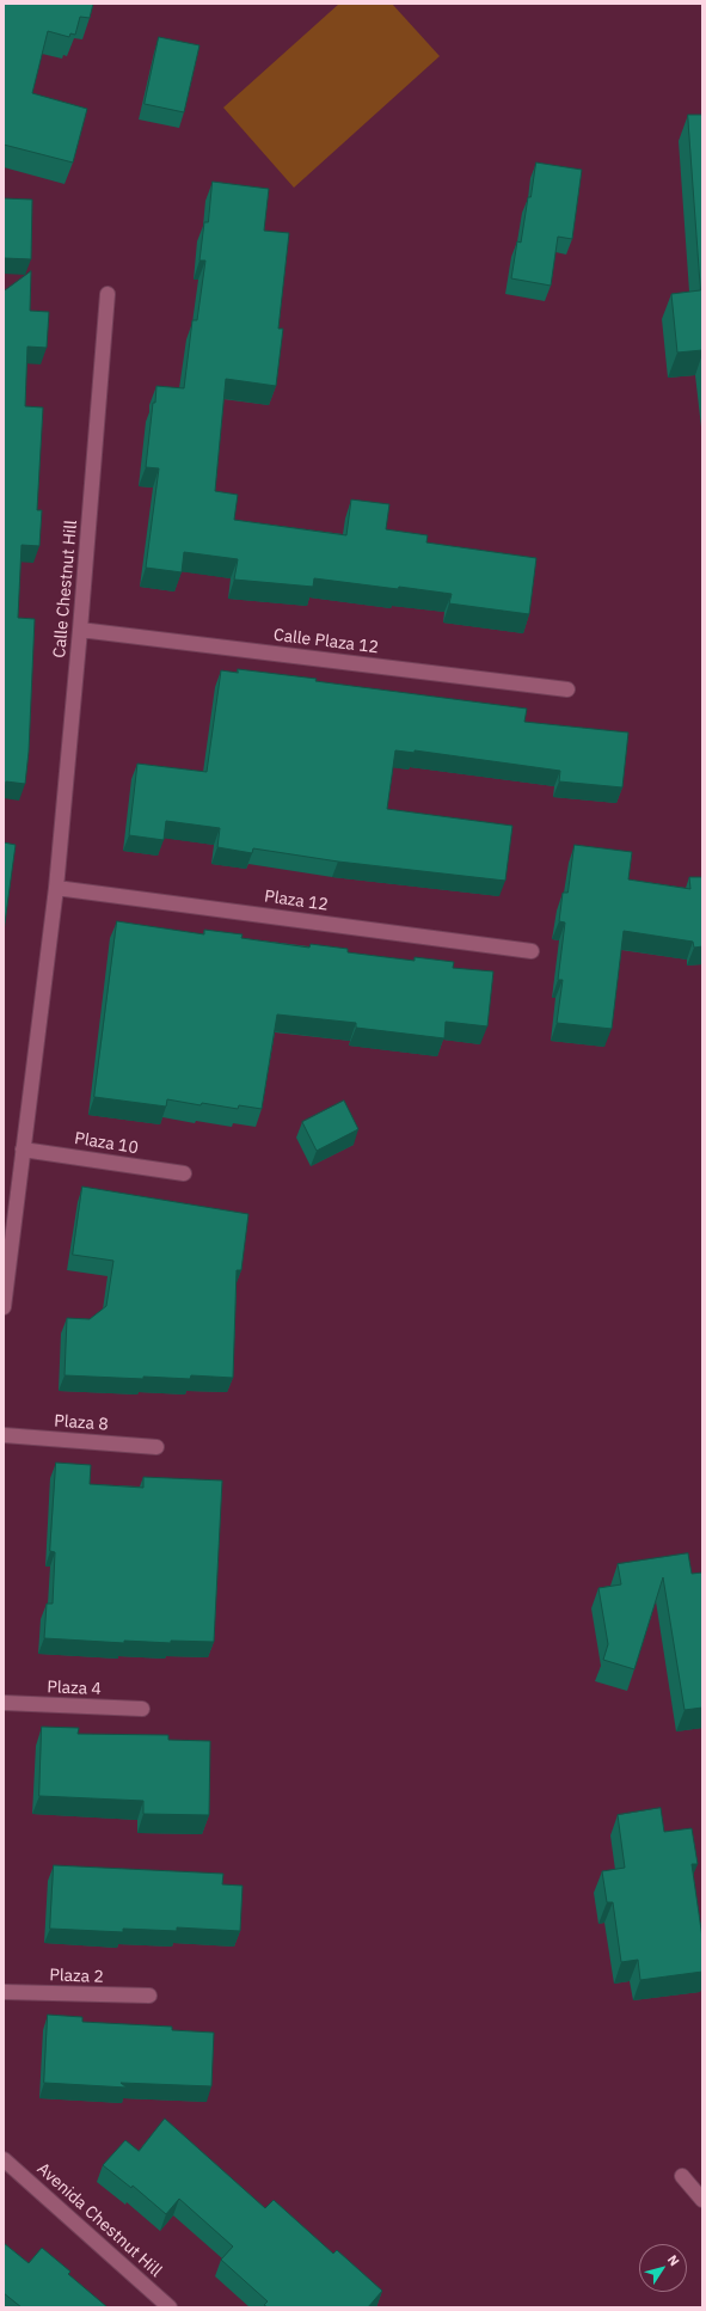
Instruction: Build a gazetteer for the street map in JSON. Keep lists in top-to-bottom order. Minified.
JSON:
{"streets":{"street":["Calle Chestnut Hill","Calle Plaza 12","Plaza 12","Plaza 10","Plaza 8","Plaza 4","Plaza 2","Avenida Chestnut Hill"]},"crossings":[["Calle Chestnut Hill","Calle Plaza 12"],["Calle Chestnut Hill","Plaza 12"]],"north":"top right"}
